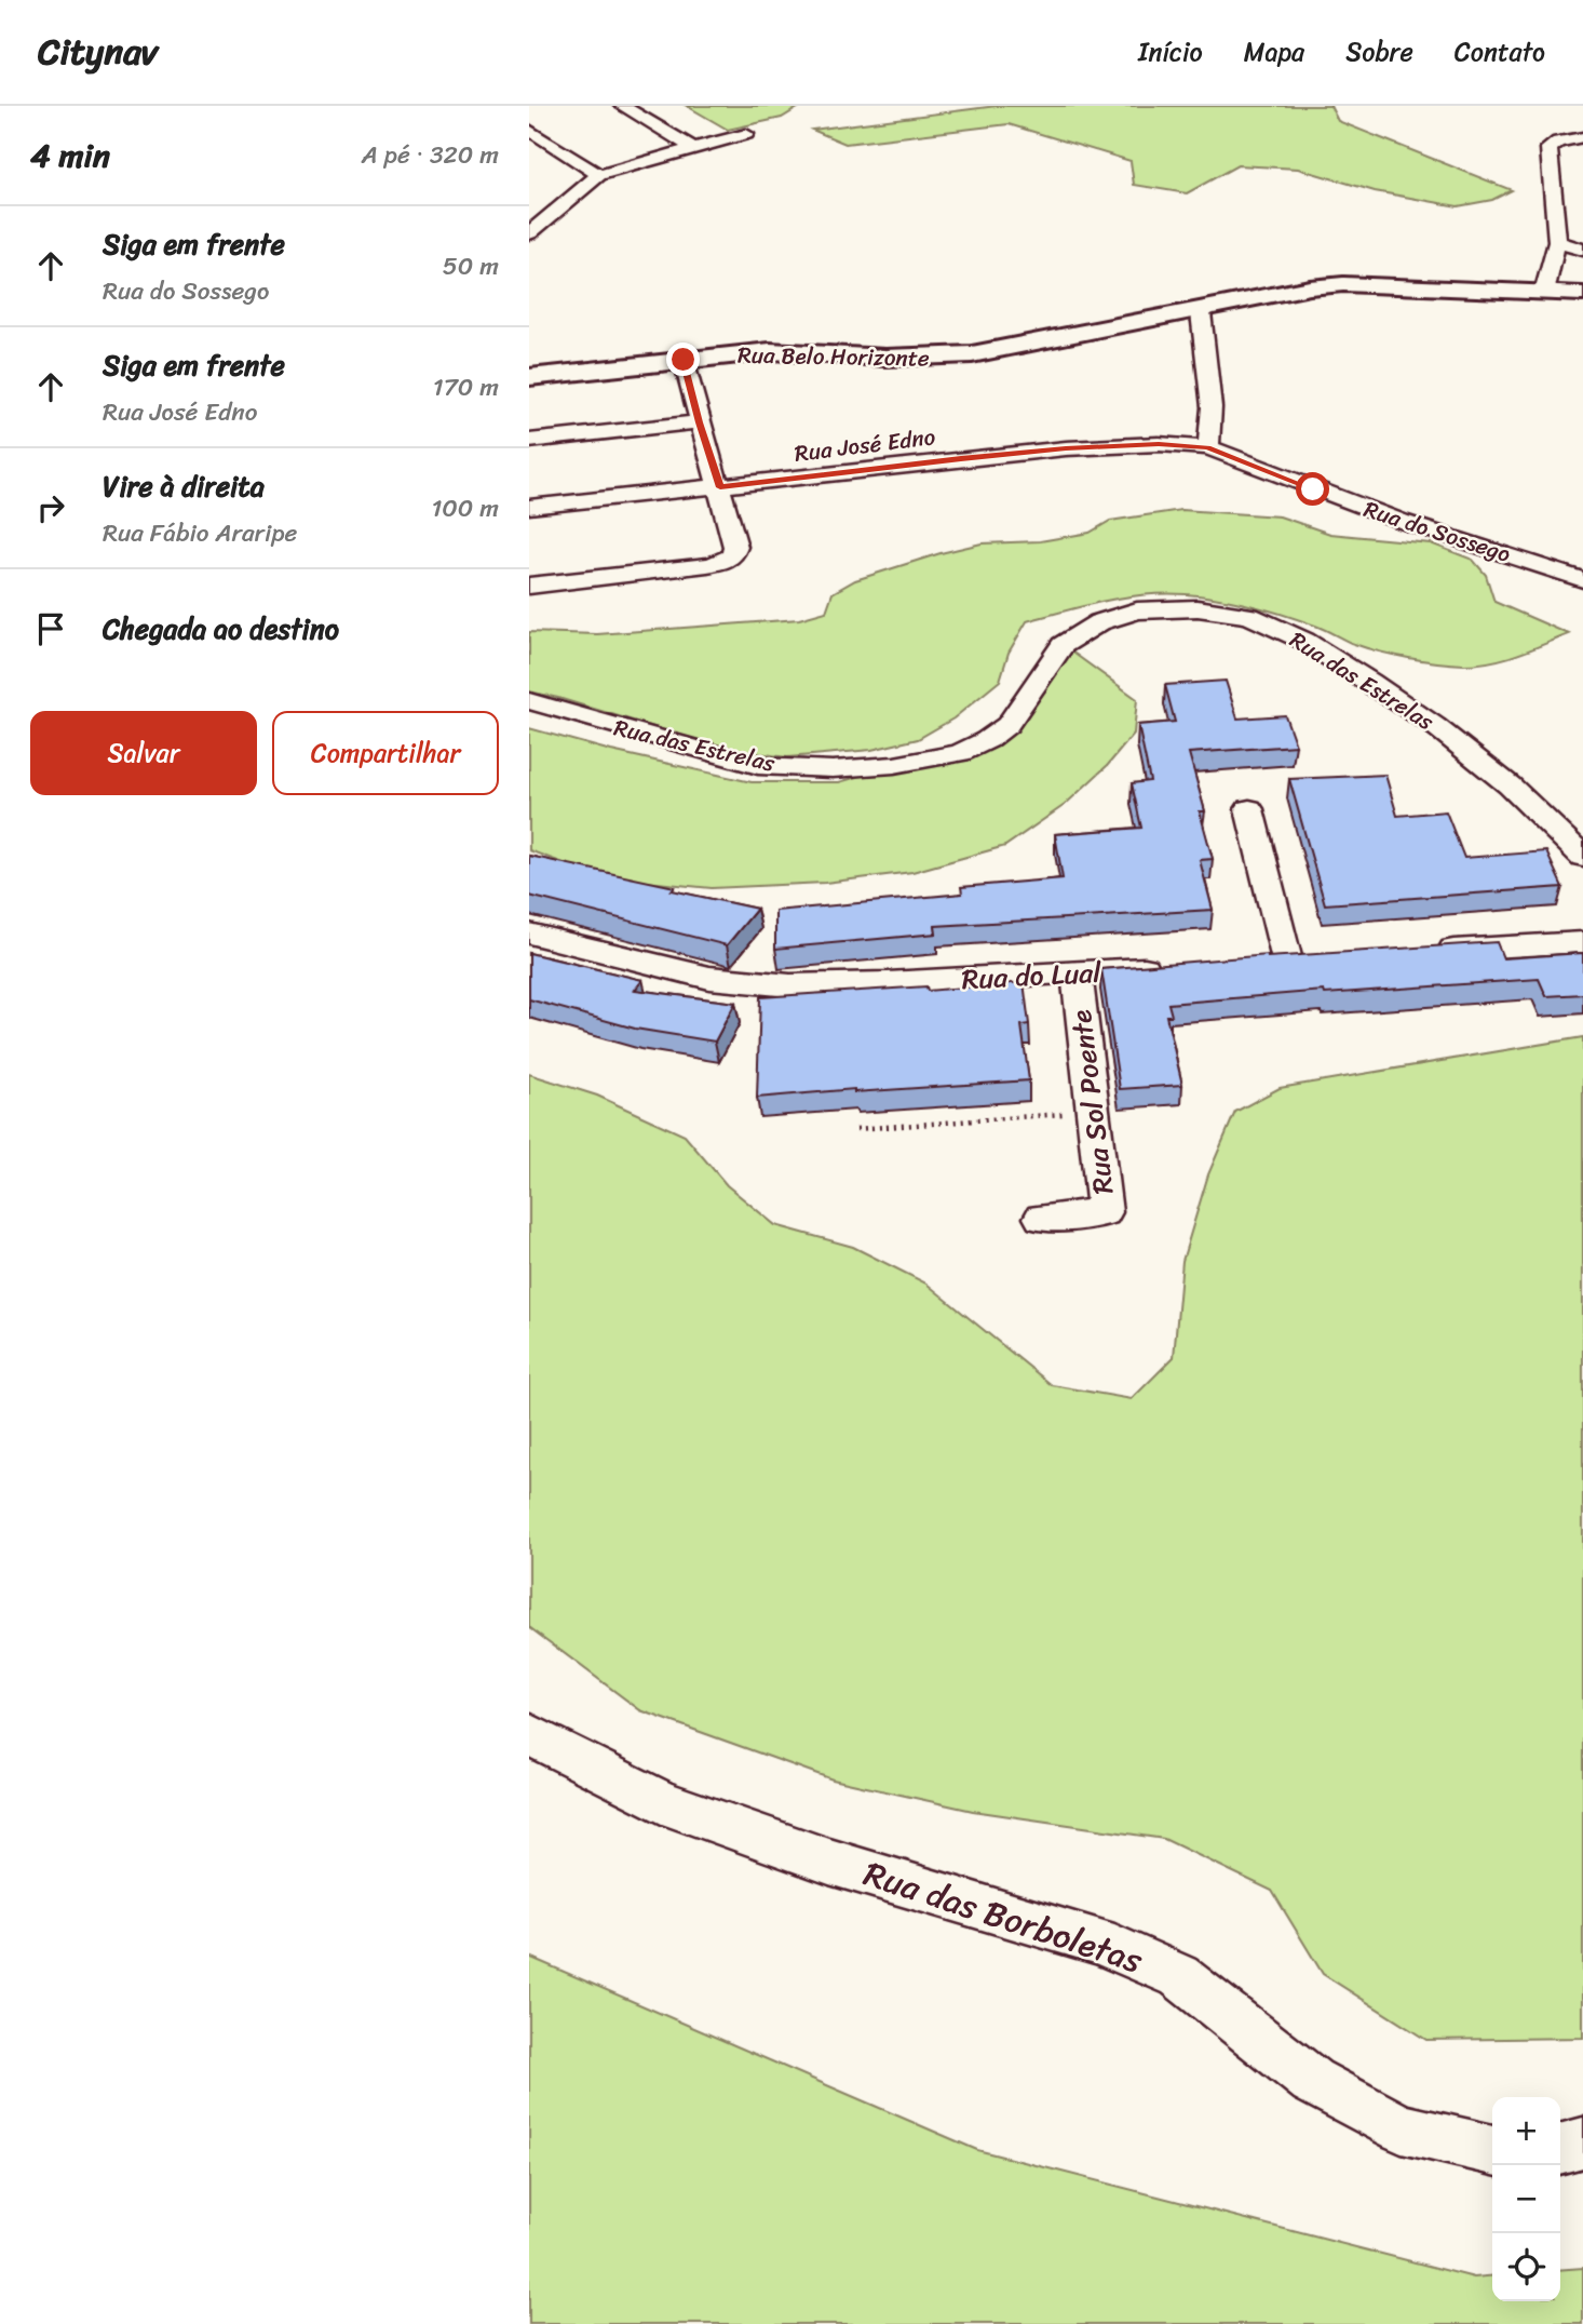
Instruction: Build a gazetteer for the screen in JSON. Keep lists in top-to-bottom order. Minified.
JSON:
{"streets":{"street":["Rua Belo Horizonte","Rua José Edno","Rua do Sossego","Rua das Estrelas","Rua do Lual","Rua Sol Poente","Rua das Borboletas"]},"crossings":[["Rua José Edno","Rua do Sossego"],["Rua do Lual","Rua Sol Poente"]],"page":{"header":"Citynav","nav":["Início","Mapa","Sobre","Contato"],"heading":["4 min","A pé · 320 m"],"list":[["Siga em frente","Rua do Sossego","50 m"],["Siga em frente","Rua José Edno","170 m"],["Vire à direita","Rua Fábio Araripe","100 m"],"Chegada ao destino"],"buttons":["Salvar","Compartilhar"],"map_buttons":["+","−"]}}
